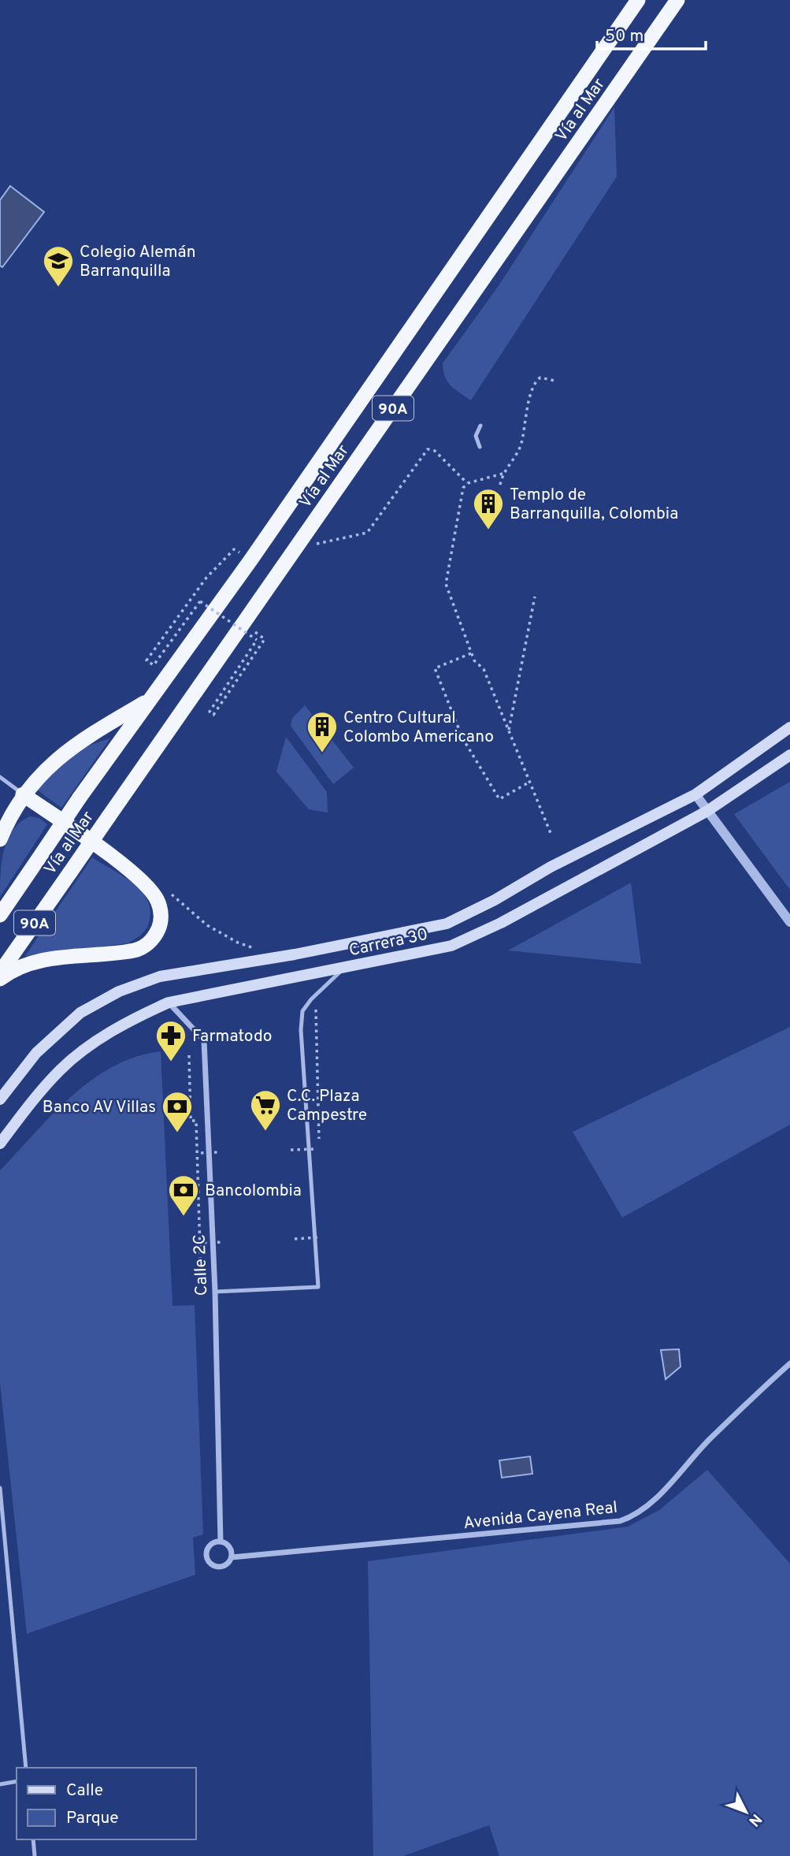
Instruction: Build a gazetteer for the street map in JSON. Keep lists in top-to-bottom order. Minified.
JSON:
{"streets":{"highway":["Vía al Mar","90A"],"main road":["Carrera 30"],"street":["Calle 2C","Avenida Cayena Real"]},"crossings":[["Carrera 30","Calle 2C"],["Calle 2C","Avenida Cayena Real"]],"places":{"school or university":["Colegio Alemán Barranquilla"],"building":["Templo de Barranquilla, Colombia","Centro Cultural Colombo Americano"],"pharmacy":["Farmatodo"],"supermarket":["C.C. Plaza Campestre"],"bank":["Banco AV Villas","Bancolombia"]},"legend":["Calle","Parque"],"scale_bar":"50 m","north":"bottom right"}
